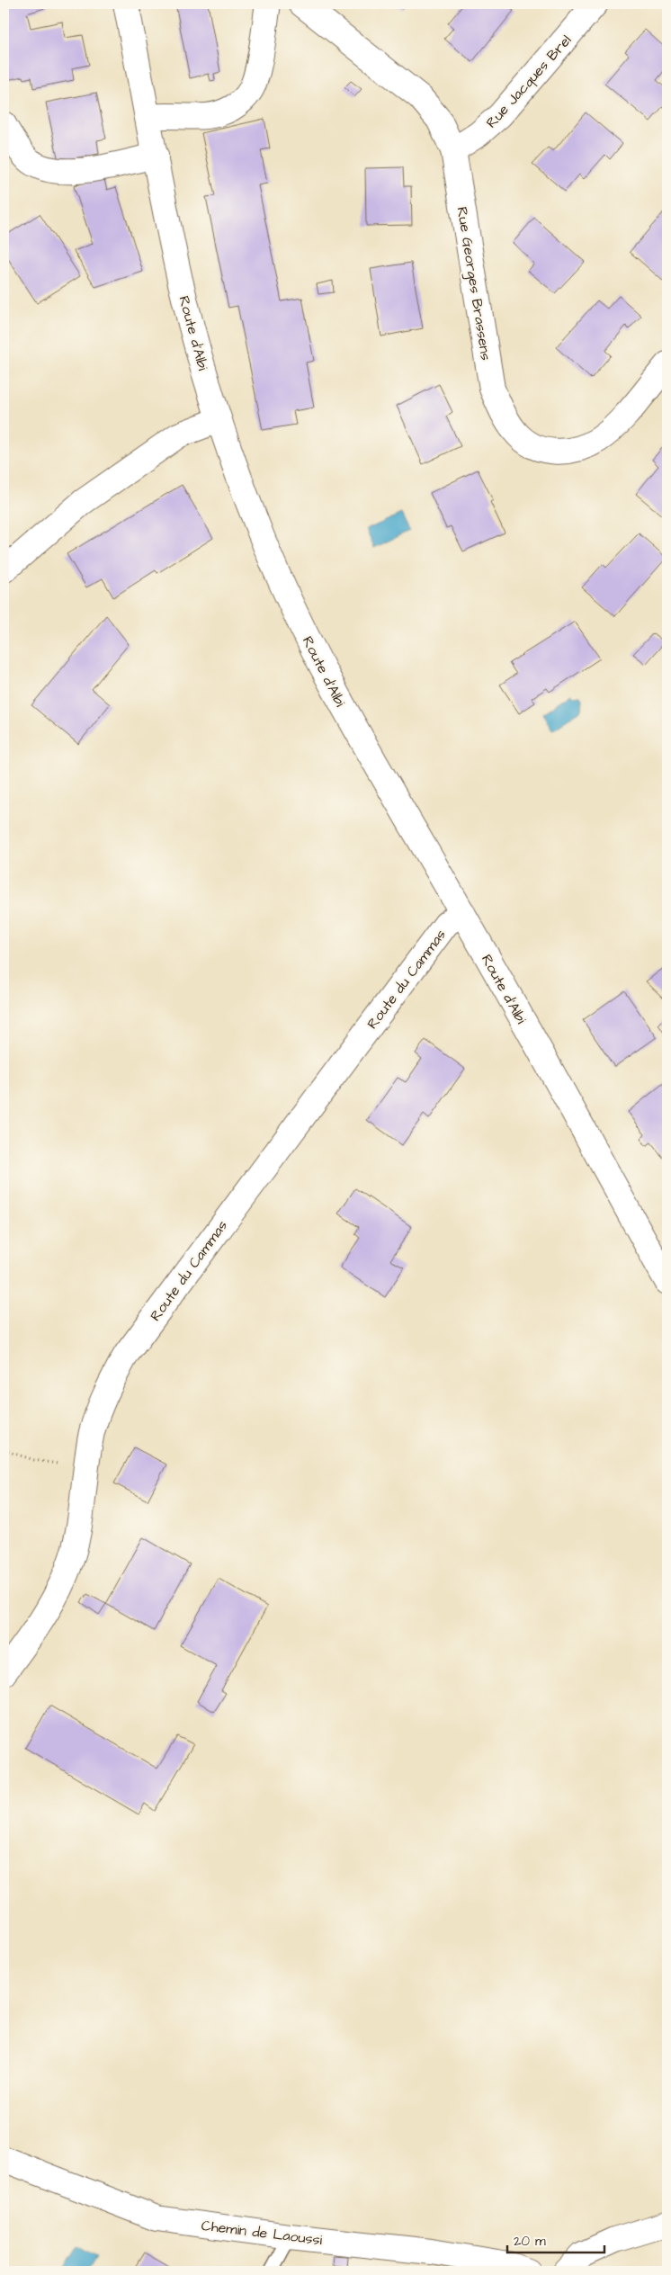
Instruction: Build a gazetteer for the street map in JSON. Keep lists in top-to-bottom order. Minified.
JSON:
{"streets":{"street":["Rue Jacques Brel","Rue Georges Brassens","Route d'Albi","Route du Cammas","Chemin de Laoussi"]},"crossings":[["Rue Jacques Brel","Rue Georges Brassens"],["Route d'Albi","Route du Cammas"]],"scale_bar":"20 m"}
